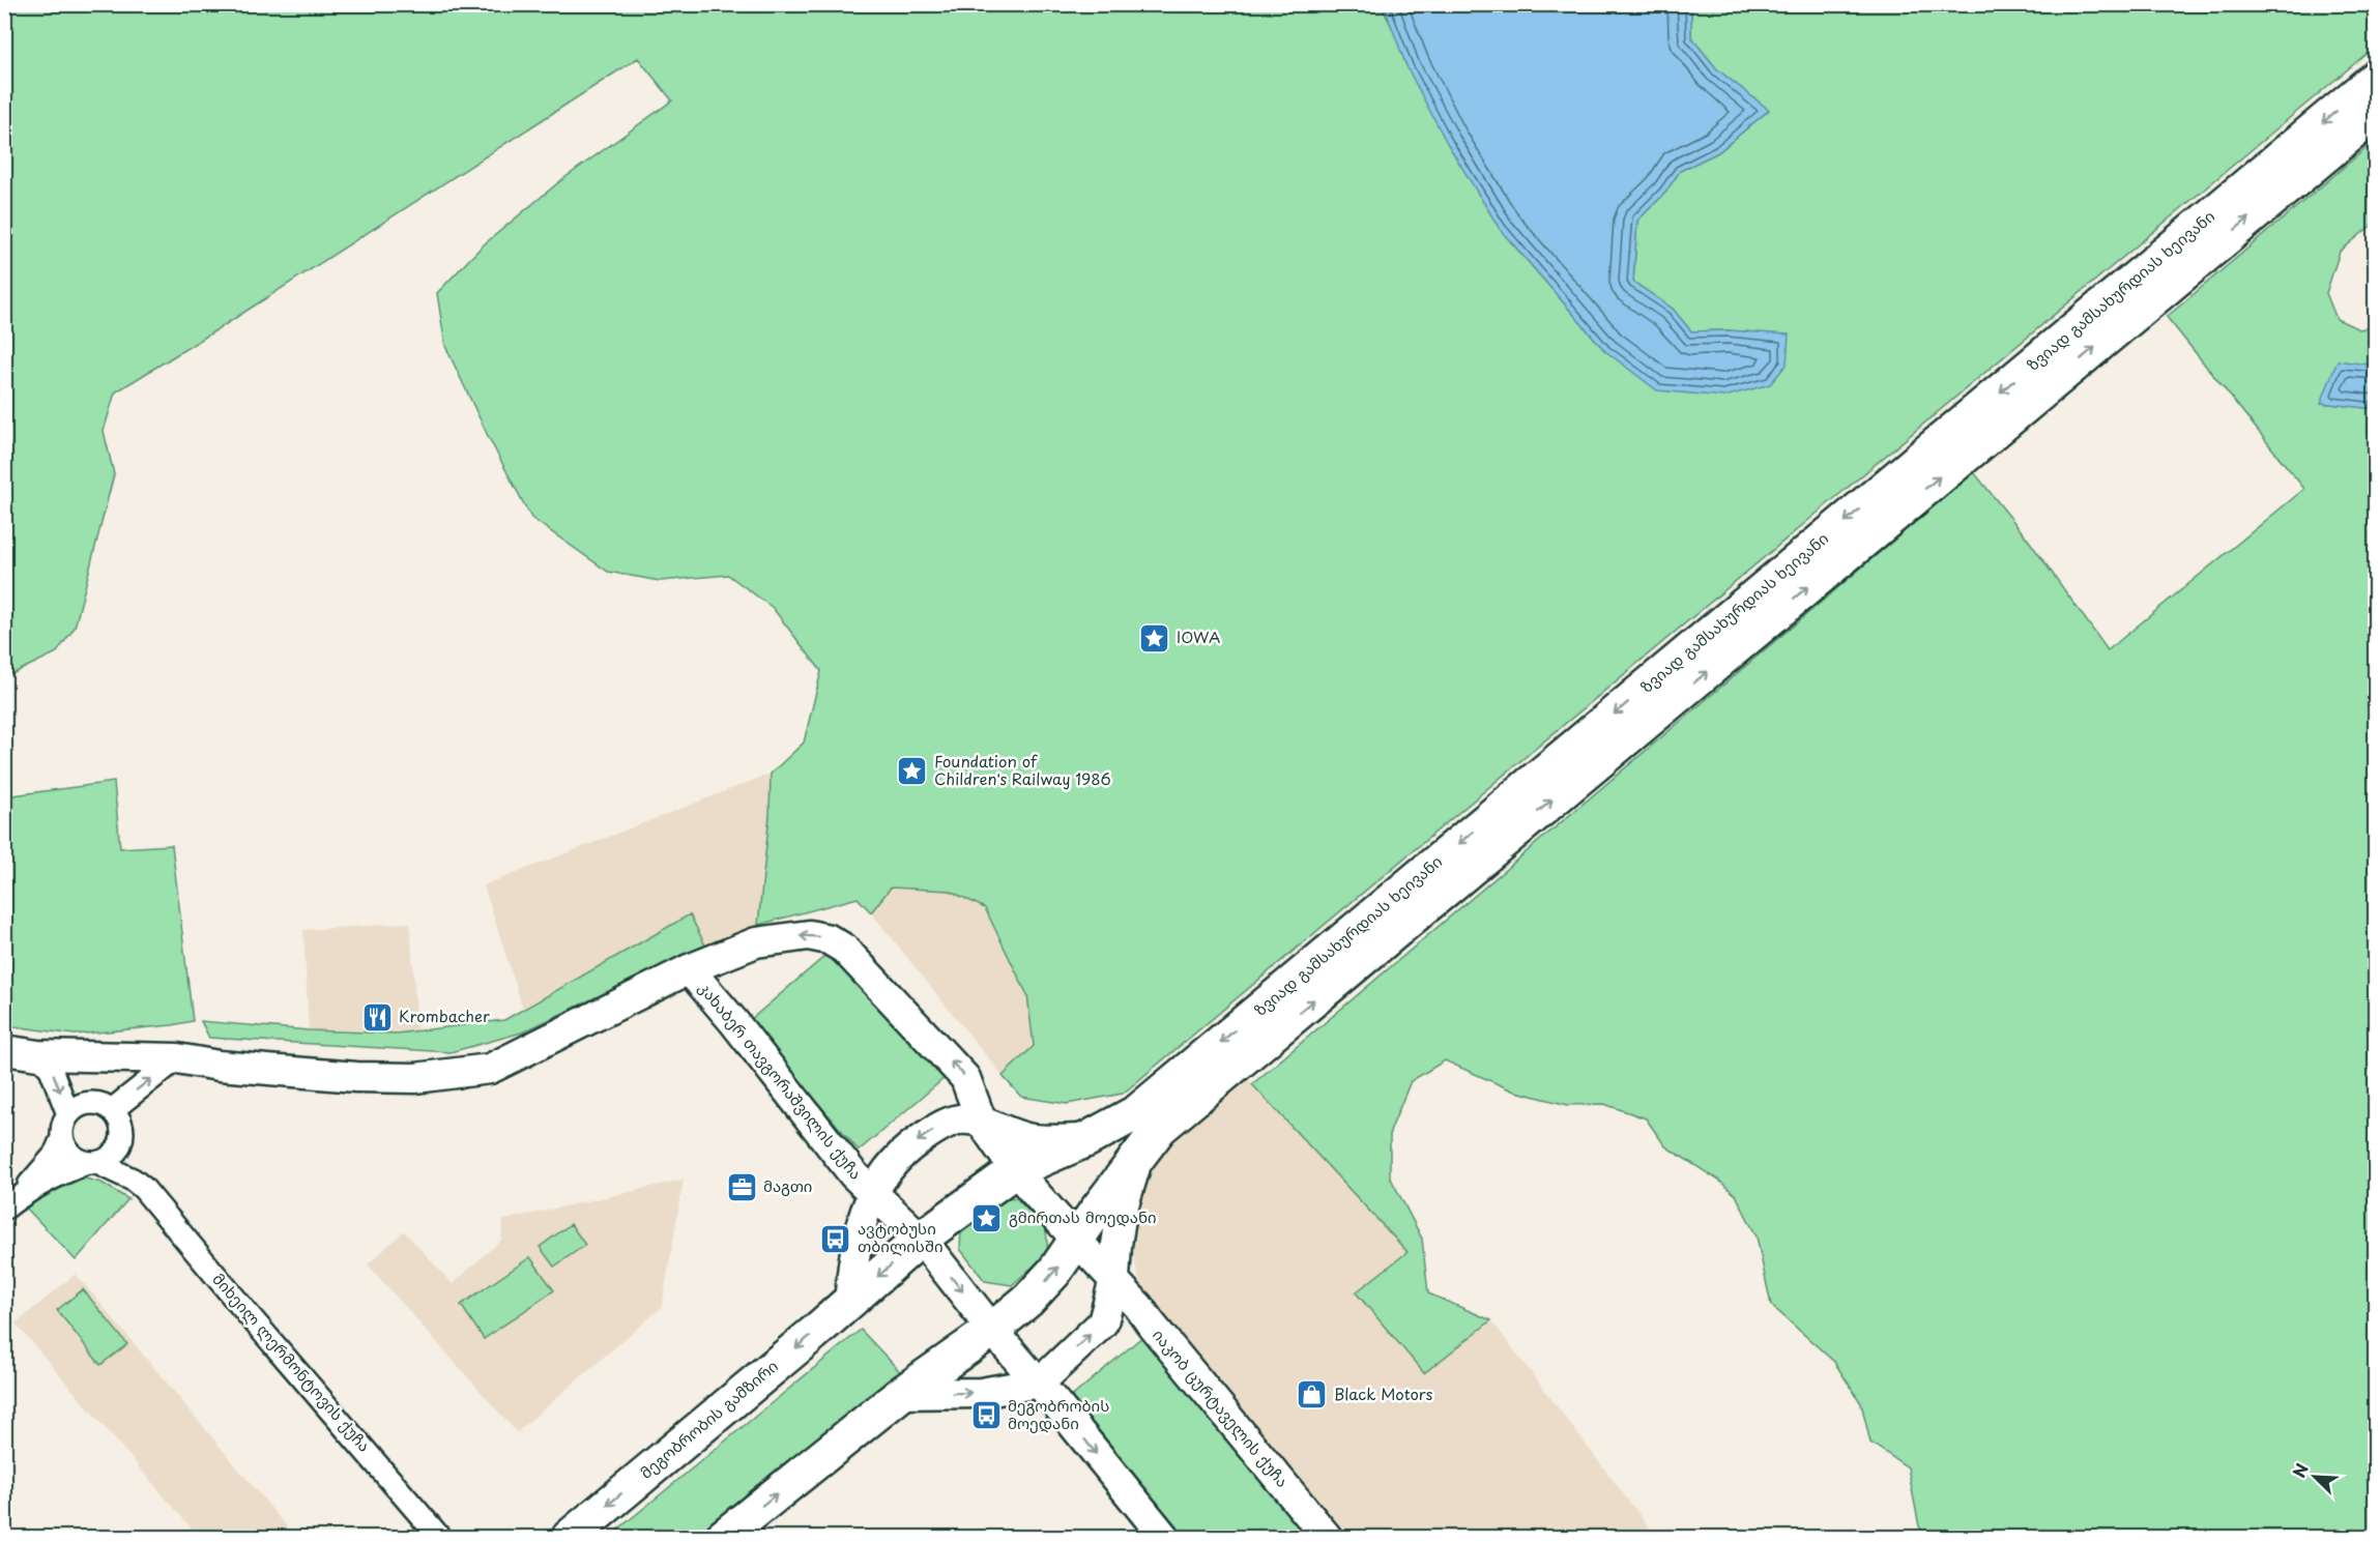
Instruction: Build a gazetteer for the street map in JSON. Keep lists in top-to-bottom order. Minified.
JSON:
{"streets":{"main road":["ზვიად გამსახურდიას ხეივანი","კახაბერ თავგორაშვილის ქუჩა","იაკობ ცურტაველის ქუჩა","მეგობრობის გამზირი"],"street":["მიხეილ ლერმონტოვის ქუჩა"]},"places":{"place":["IOWA","Foundation of Children's Railway 1986","გმირთას მოედანი"],"restaurant":["Krombacher"],"office":["მაგთი"],"bus stop":["ავტობუსი თბილისში","მეგობრობის მოედანი"],"shop":["Black Motors"]},"north":"top left"}
